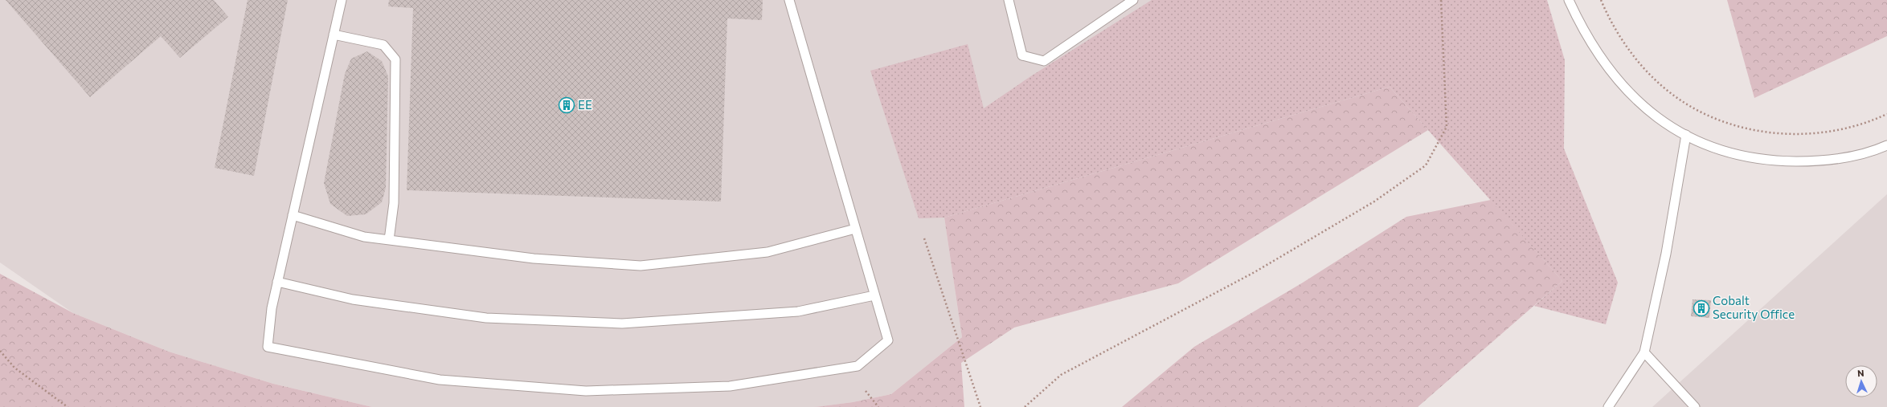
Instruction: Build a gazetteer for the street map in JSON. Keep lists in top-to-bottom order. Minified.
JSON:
{"places":{"building":["EE","Cobalt Security Office"]},"north":"top"}
